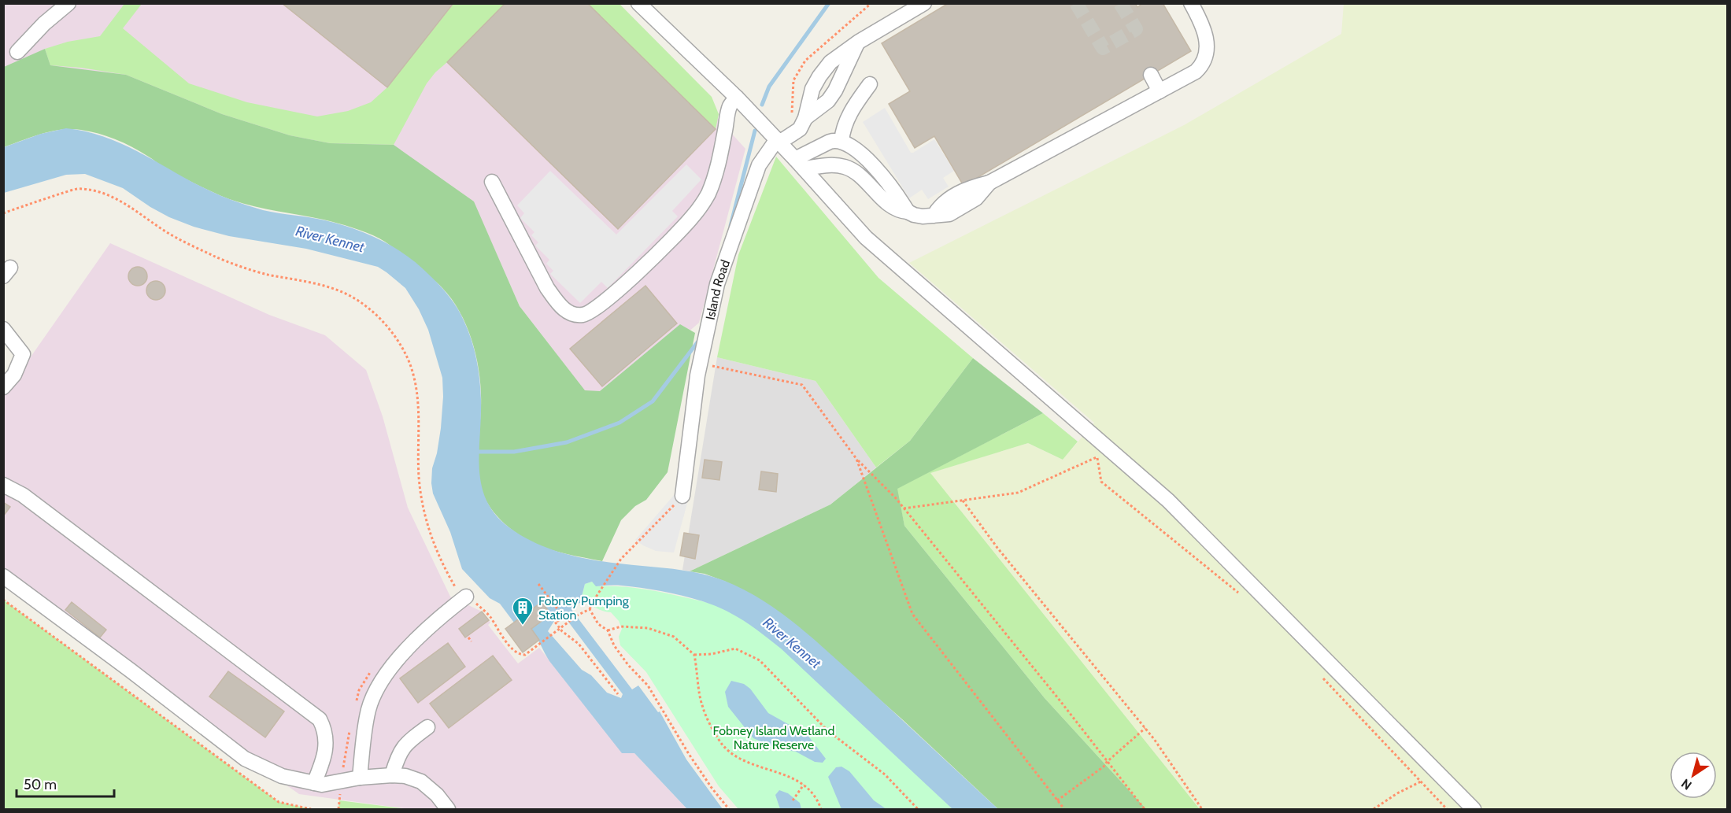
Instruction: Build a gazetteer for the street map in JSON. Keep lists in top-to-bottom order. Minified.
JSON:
{"streets":{"street":["Island Road"]},"water":["River Kennet"],"parks":["Fobney Island Wetland Nature Reserve"],"places":{"building":["Fobney Pumping Station"]},"scale_bar":"50 m","north":"bottom left"}
